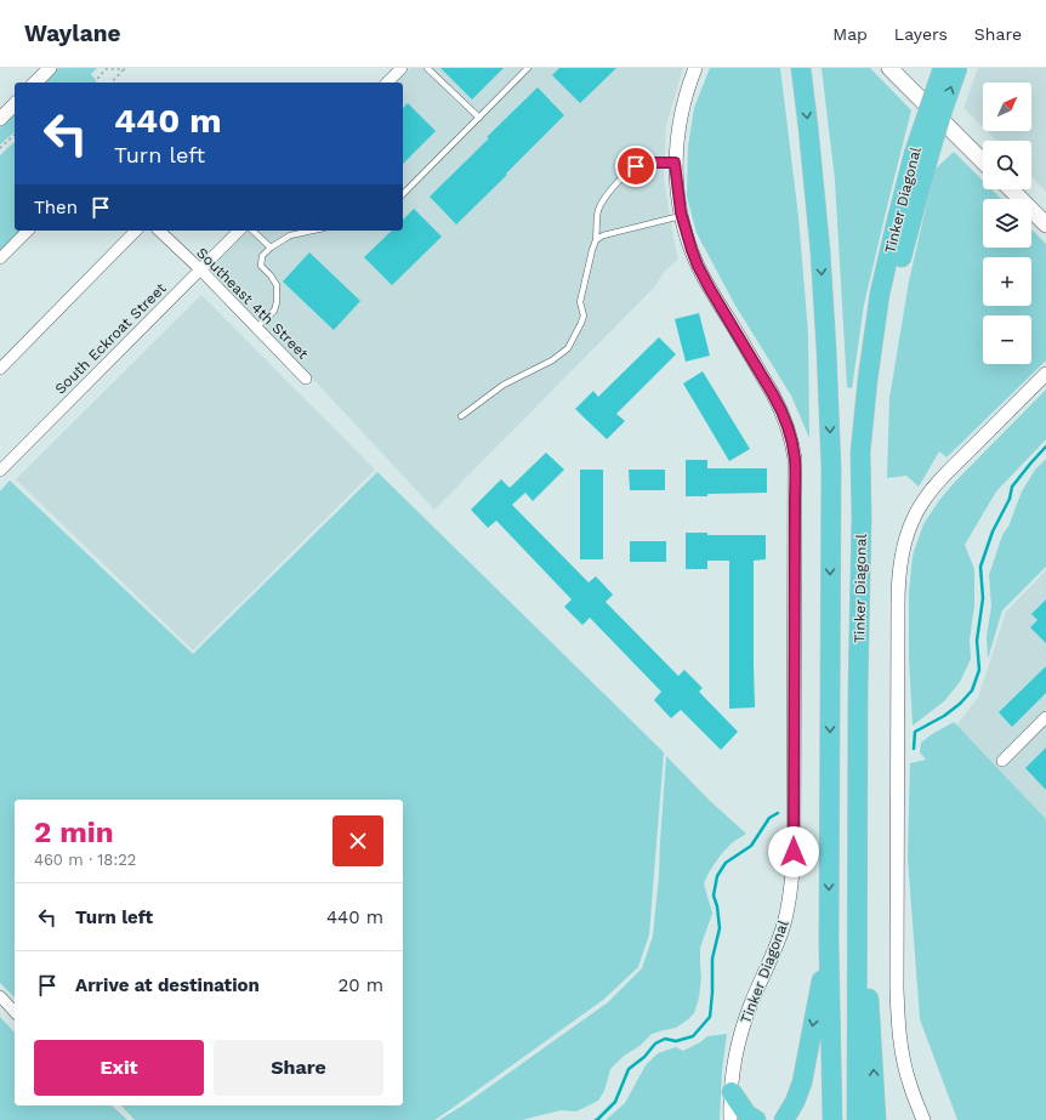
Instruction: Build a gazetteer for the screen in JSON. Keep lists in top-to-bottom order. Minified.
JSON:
{"streets":{"highway":["Tinker Diagonal"],"street":["Southeast 4th Street","South Eckroat Street"]},"crossings":[["Southeast 4th Street","South Eckroat Street"]],"north":"top right","page":{"header":"Waylane","nav":["Map","Layers","Share"],"map_buttons":["+","−"],"turn":["440 m","Turn left"],"then":"Then","heading":["2 min","460 m · 18:22"],"list":[{"name":"Turn left","value":"440 m"},{"name":"Arrive at destination","value":"20 m"}],"buttons":["Exit","Share"]}}
